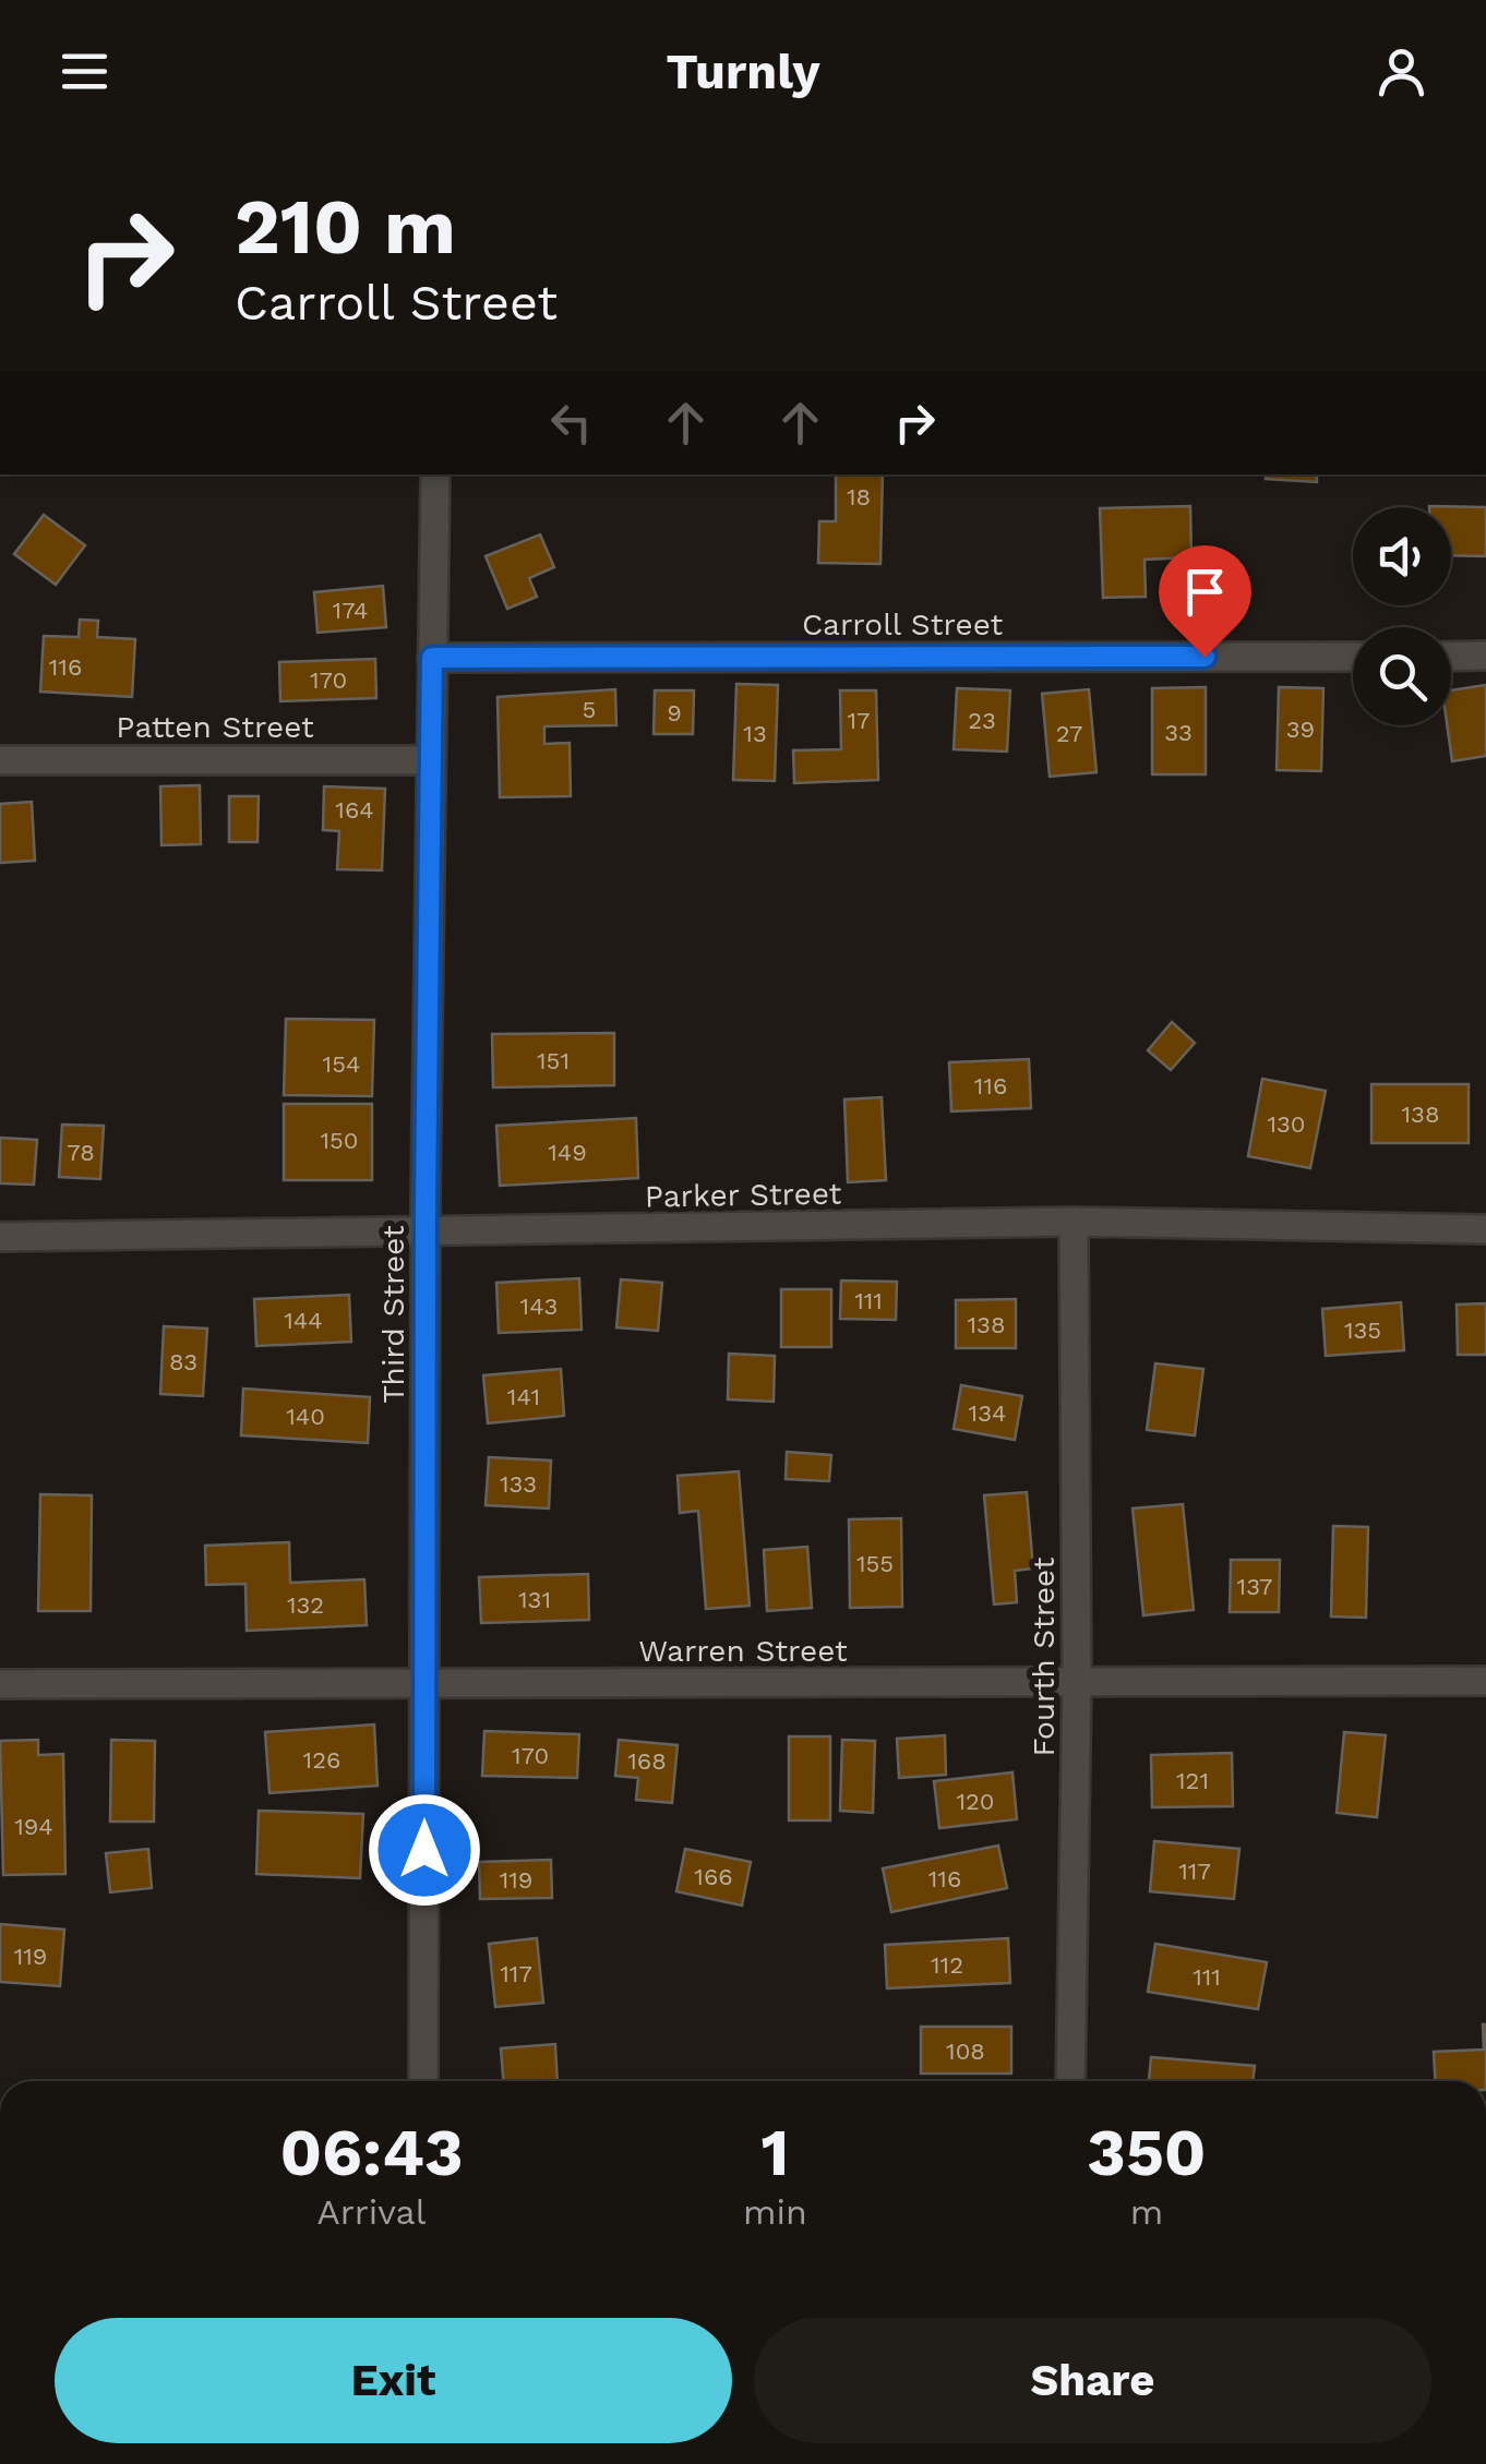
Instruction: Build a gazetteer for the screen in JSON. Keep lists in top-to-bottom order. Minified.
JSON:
{"streets":{"street":["Carroll Street","Patten Street","Parker Street","Third Street","Warren Street","Fourth Street"]},"crossings":[["Carroll Street","Third Street"],["Patten Street","Third Street"],["Parker Street","Third Street"],["Parker Street","Fourth Street"],["Third Street","Warren Street"],["Warren Street","Fourth Street"]],"house_numbers":["18","174","116","170","5","9","17","23","39","33","13","27","164","151","154","116","138","130","150","78","149","111","143","144","138","135","83","141","134","140","133","155","137","131","132","170","126","168","121","120","194","117","166","116","119","119","112","117","111","108"],"page":{"header":"Turnly","turn":["210 m","Carroll Street"],"eta":["06:43","Arrival","1","min","350","m"],"buttons":["Exit","Share"]}}
